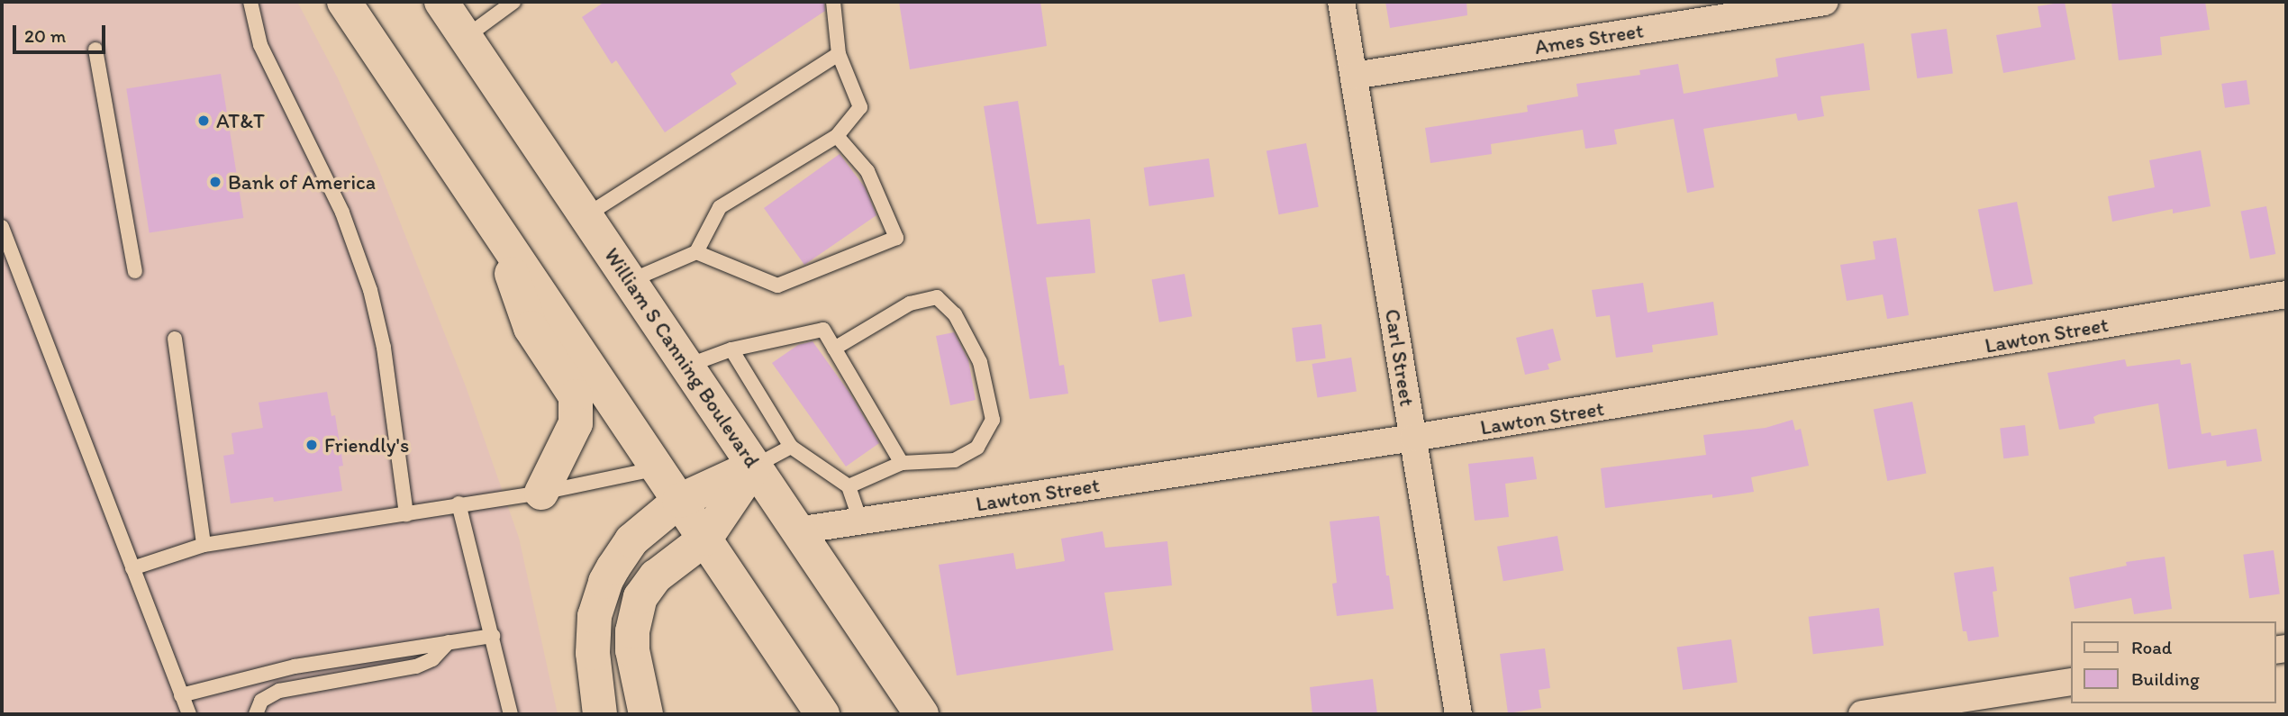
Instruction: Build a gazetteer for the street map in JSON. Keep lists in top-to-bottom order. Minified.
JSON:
{"streets":{"main road":["William S Canning Boulevard"],"street":["Ames Street","Lawton Street","Carl Street"]},"crossings":[["Ames Street","Carl Street"],["Lawton Street","William S Canning Boulevard"],["Lawton Street","Carl Street"]],"places":["AT&T","Bank of America","Friendly's"],"legend":["Road","Building"],"scale_bar":"20 m"}
